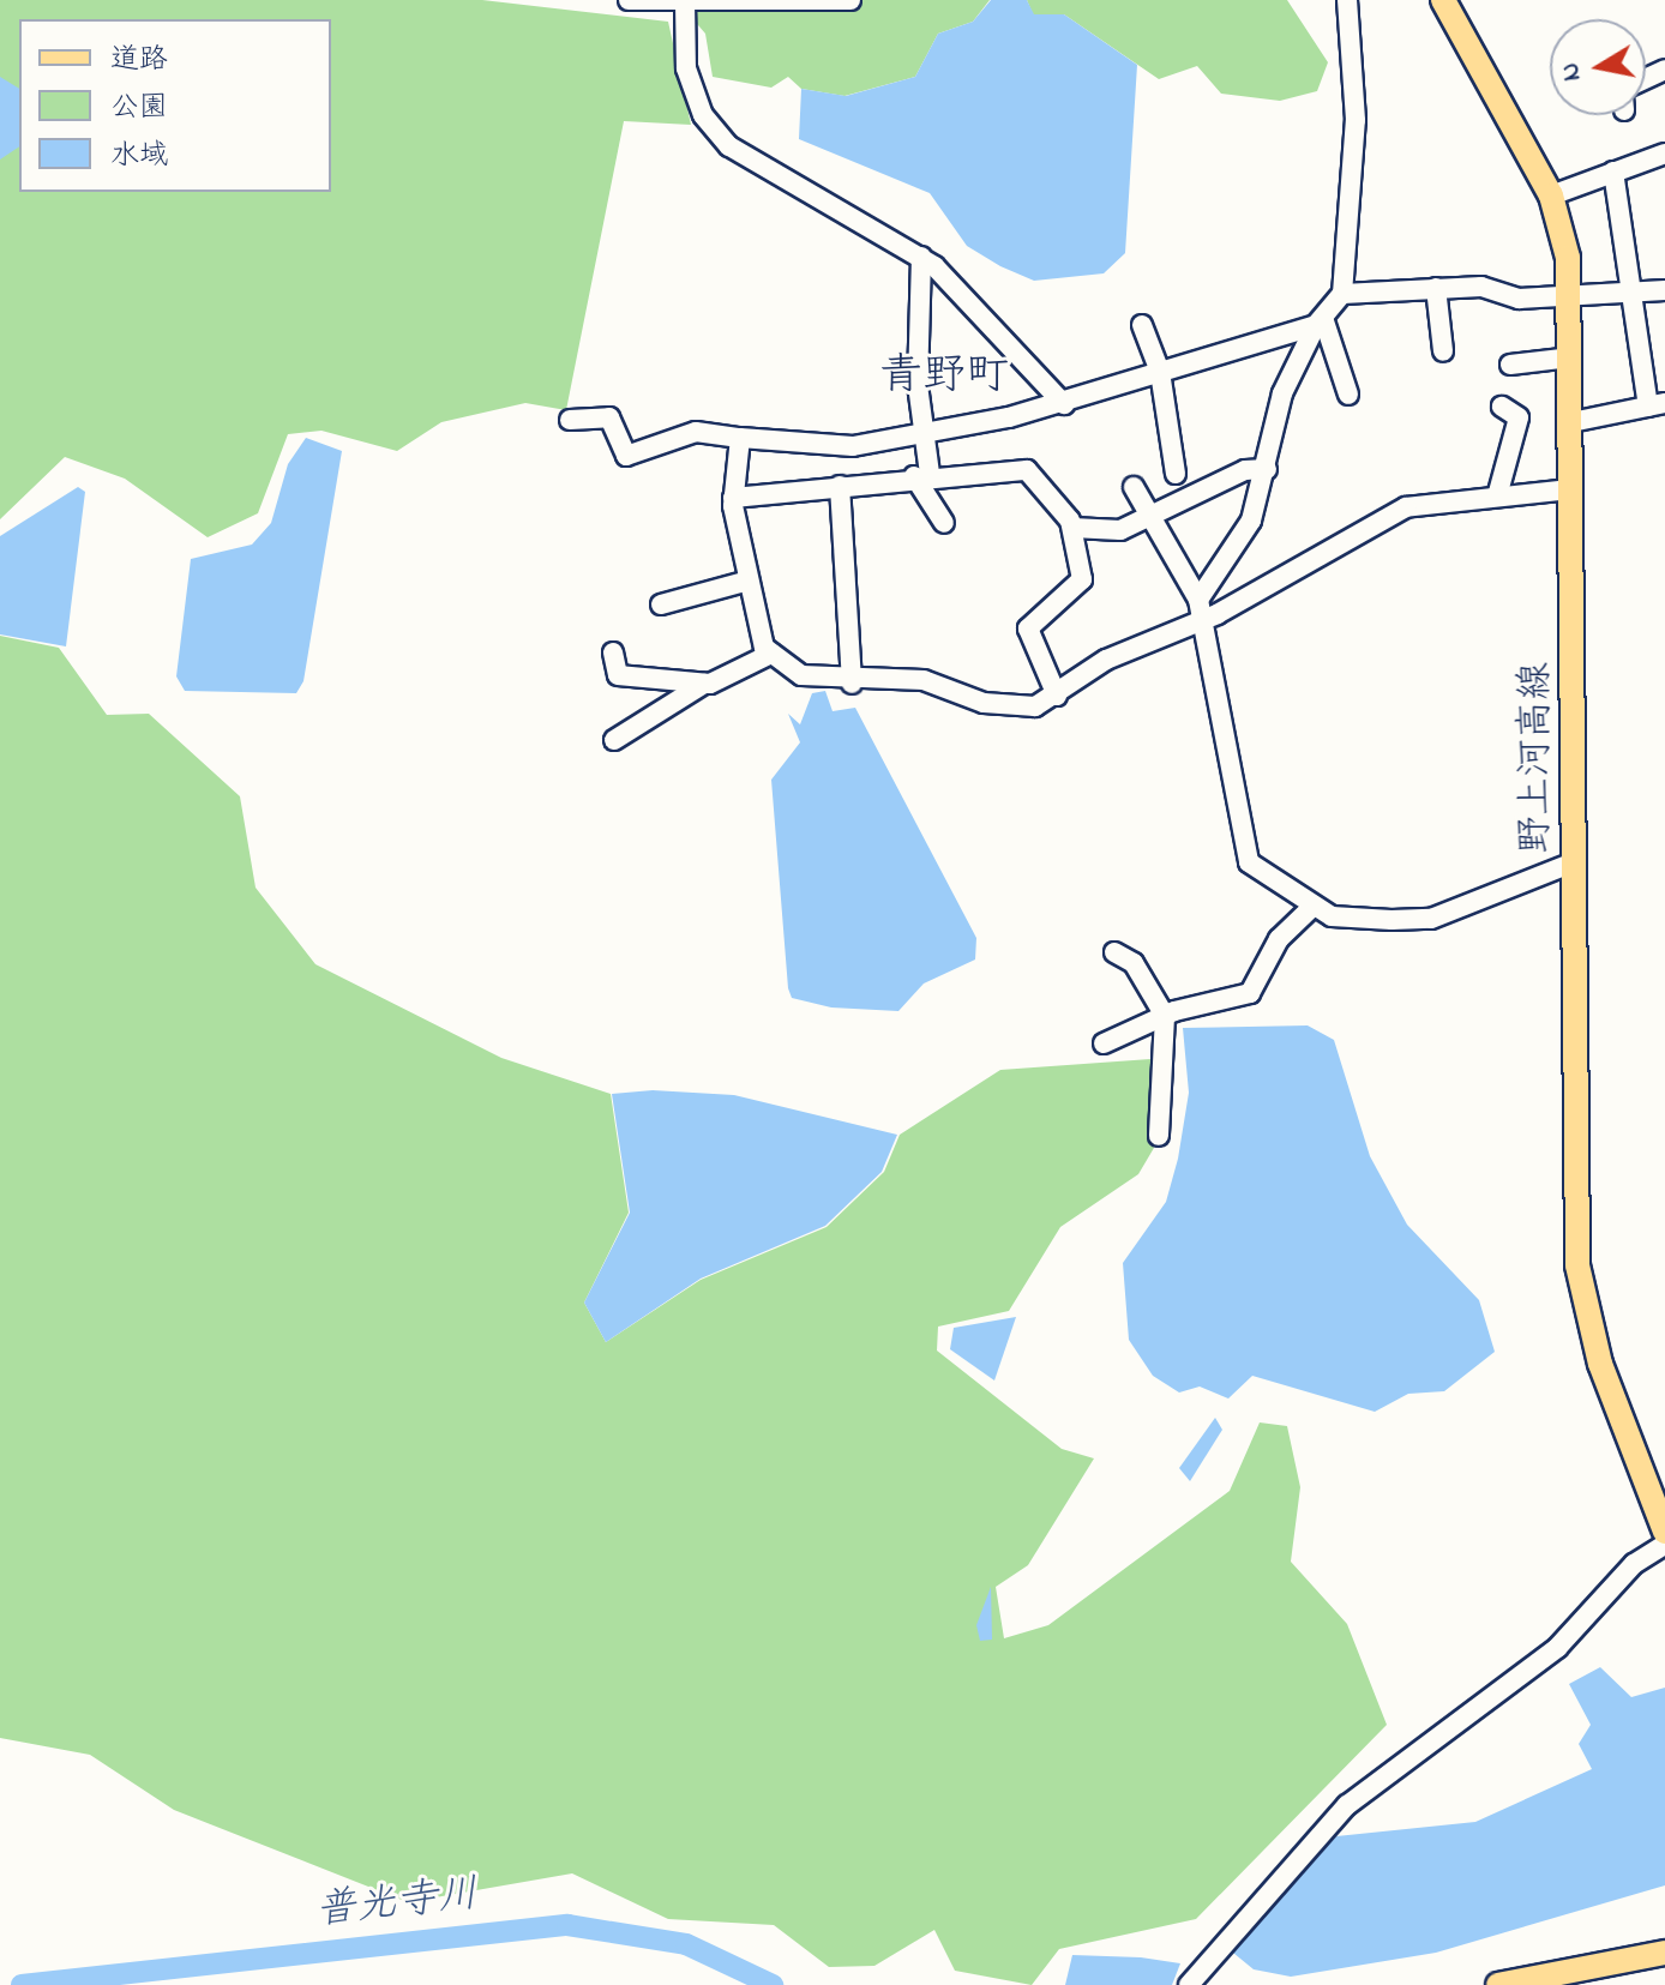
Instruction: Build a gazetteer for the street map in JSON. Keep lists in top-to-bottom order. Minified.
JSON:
{"streets":{"main road":["野上河高線"]},"districts":["青野町"],"water":["普光寺川"],"legend":["道路","公園","水域"],"north":"left"}
